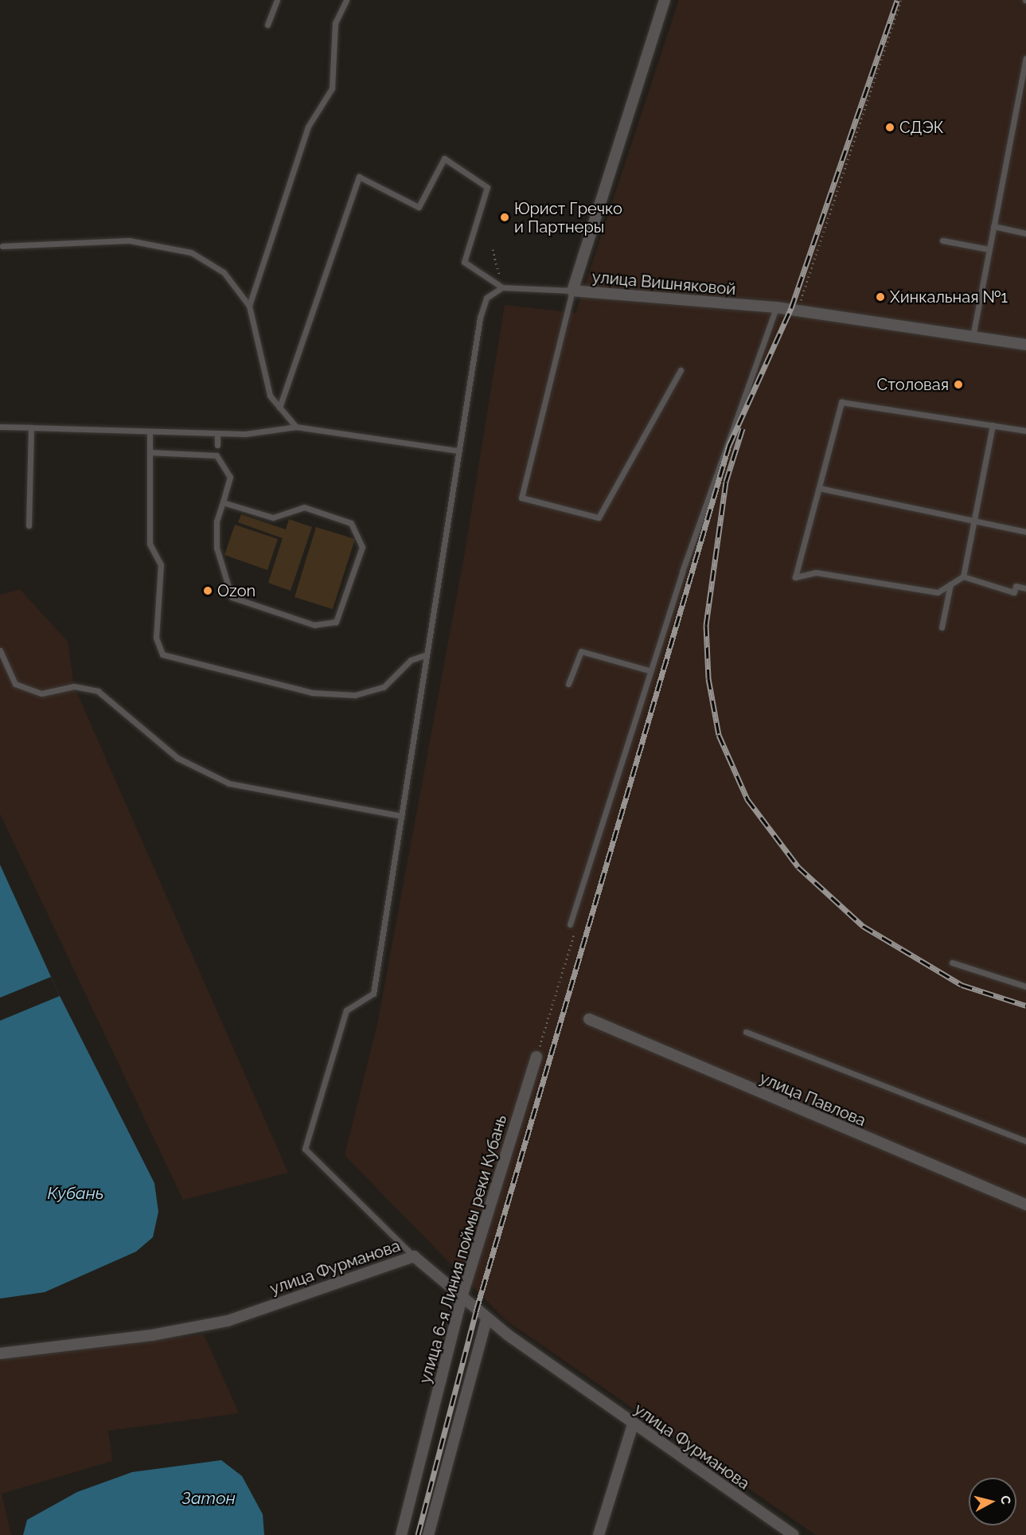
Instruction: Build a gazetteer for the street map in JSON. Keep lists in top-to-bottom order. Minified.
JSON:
{"streets":{"street":["улица Вишняковой","улица Павлова","улица 6-я Линия поймы реки Кубань","улица Фурманова"]},"crossings":[["улица 6-я Линия поймы реки Кубань","улица Фурманова"]],"water":["Кубань","Затон"],"places":["СДЭК","Юрист Гречко и Партнеры","Хинкальная №1","Столовая","Ozon"],"north":"right"}
